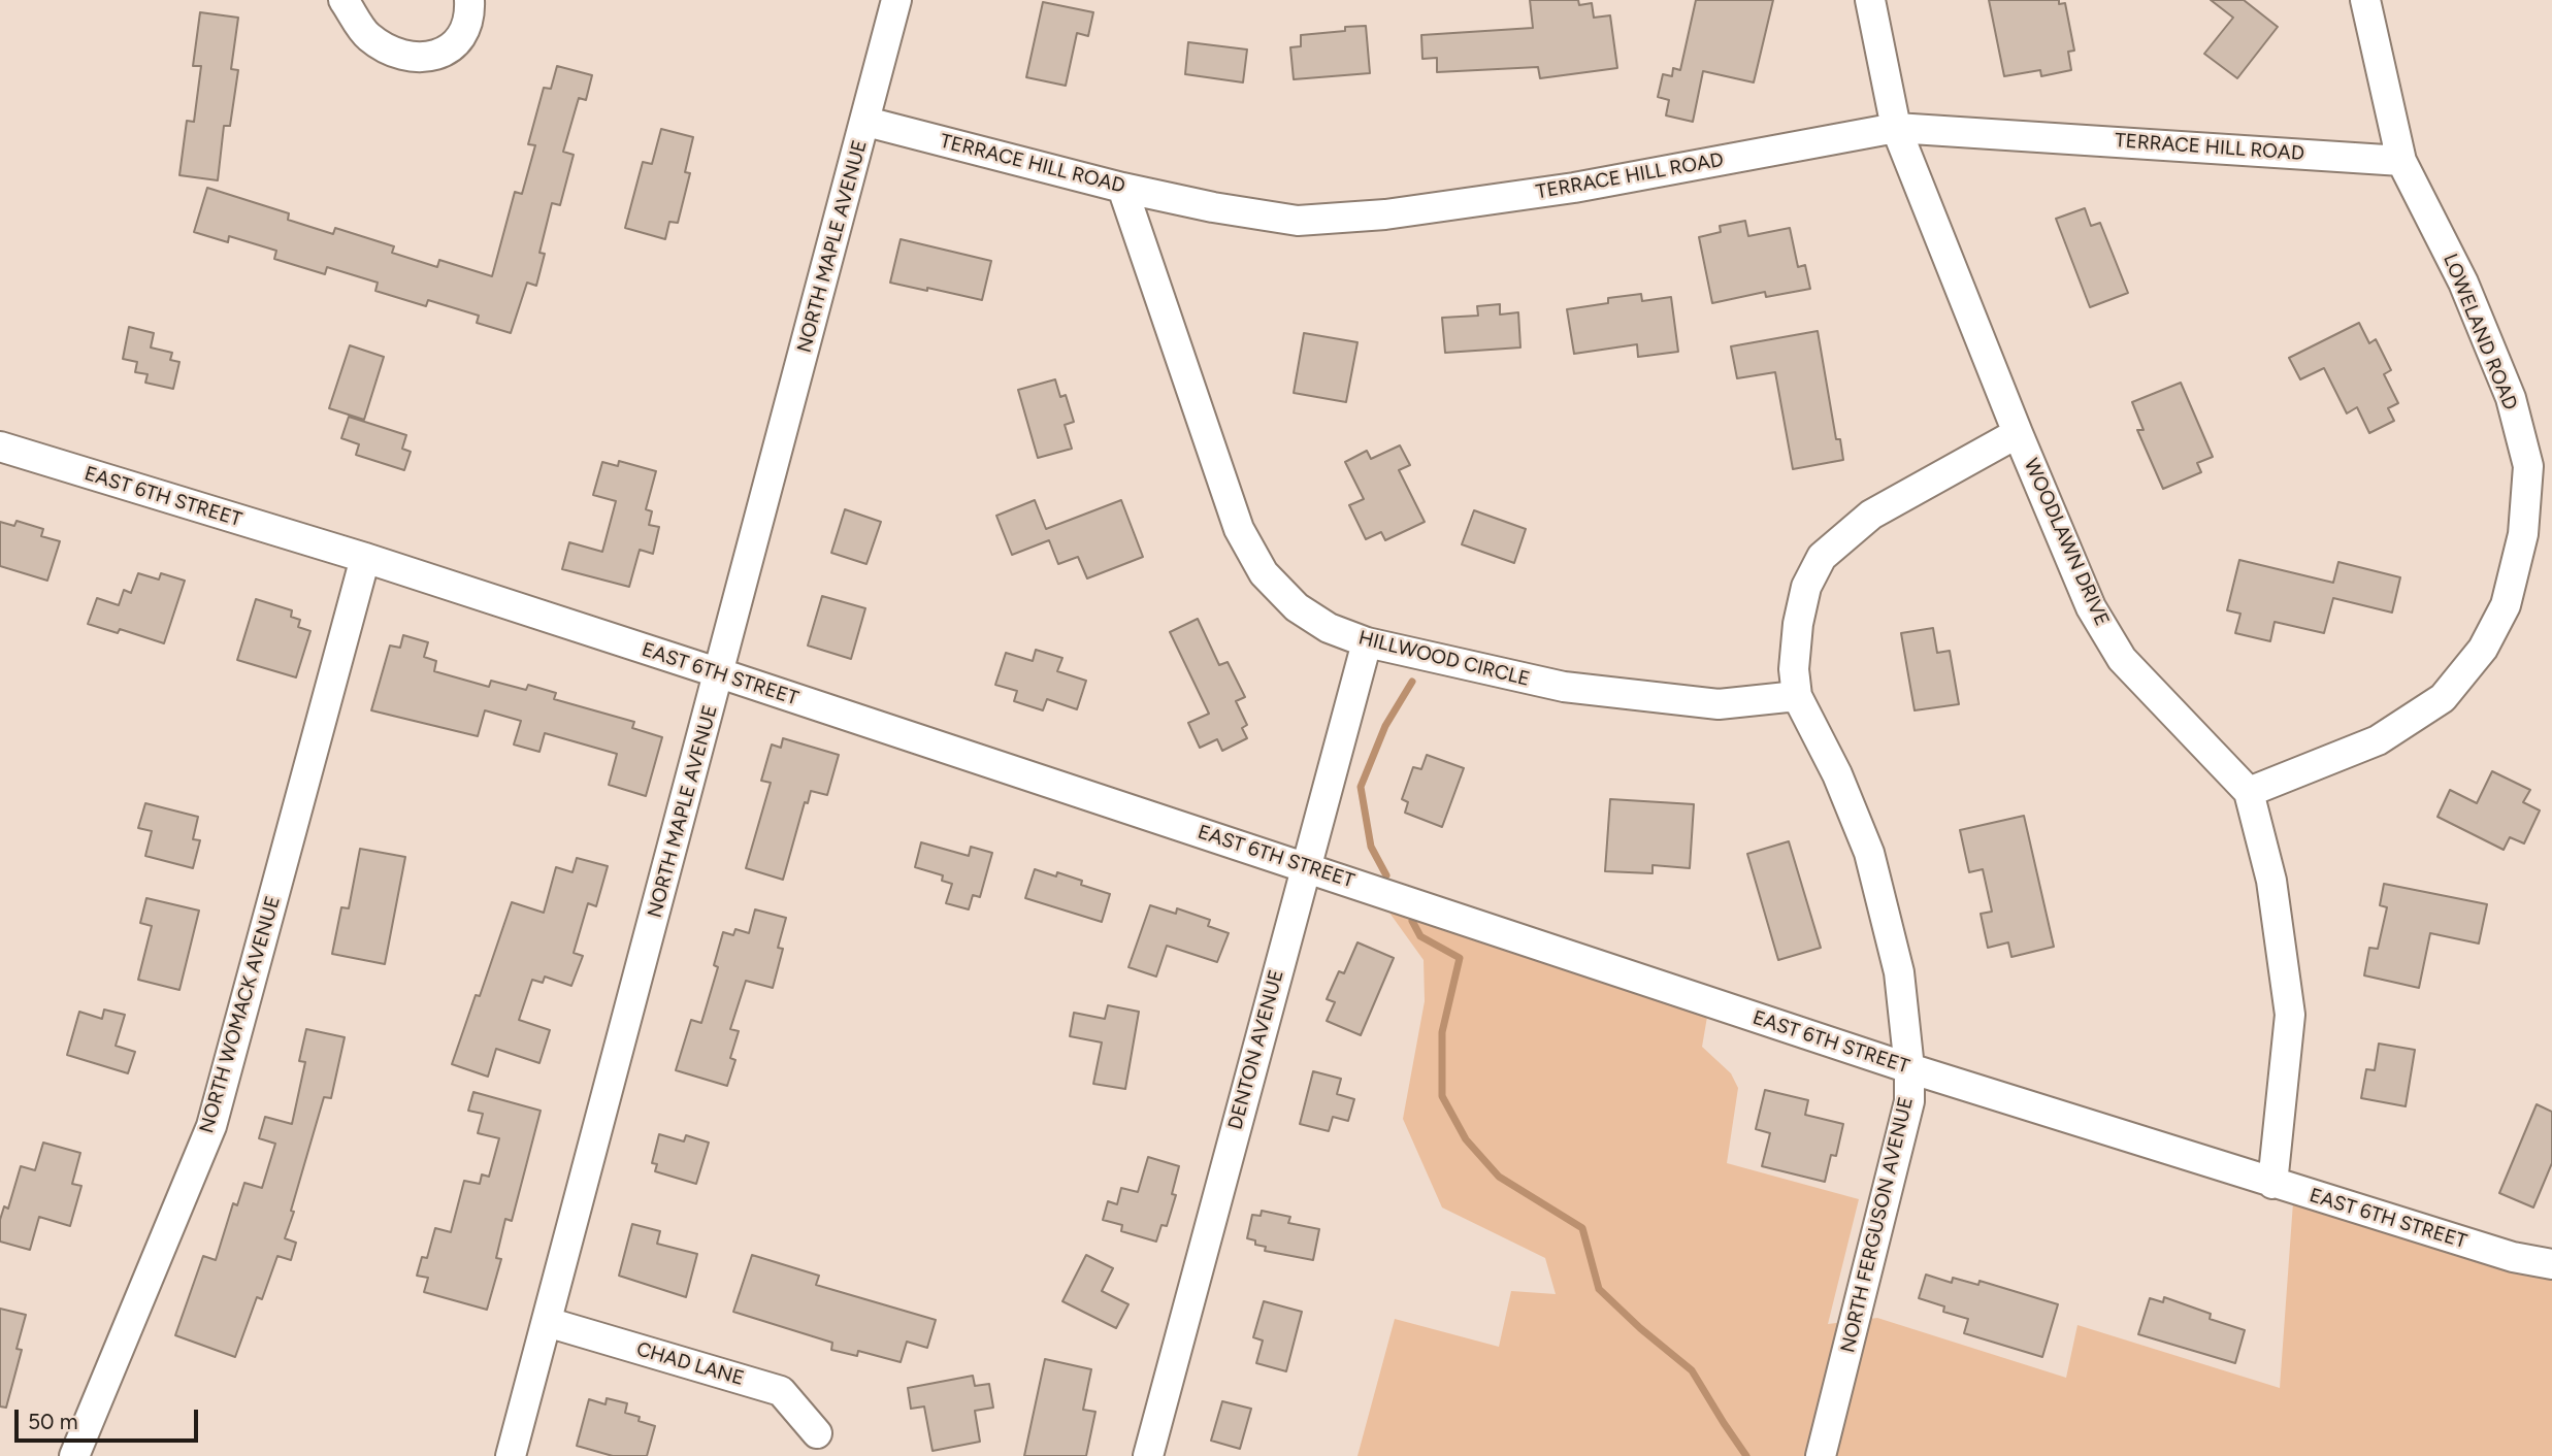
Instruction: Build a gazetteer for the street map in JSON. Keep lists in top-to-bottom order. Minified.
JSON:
{"streets":{"street":["TERRACE HILL ROAD","NORTH MAPLE AVENUE","LOWELAND ROAD","EAST 6TH STREET","WOODLAWN DRIVE","HILLWOOD CIRCLE","NORTH WOMACK AVENUE","DENTON AVENUE","NORTH FERGUSON AVENUE","CHAD LANE"]},"crossings":[["TERRACE HILL ROAD","NORTH MAPLE AVENUE"],["TERRACE HILL ROAD","LOWELAND ROAD"],["TERRACE HILL ROAD","WOODLAWN DRIVE"],["TERRACE HILL ROAD","HILLWOOD CIRCLE"],["NORTH MAPLE AVENUE","EAST 6TH STREET"],["NORTH MAPLE AVENUE","CHAD LANE"],["LOWELAND ROAD","WOODLAWN DRIVE"],["EAST 6TH STREET","WOODLAWN DRIVE"],["EAST 6TH STREET","NORTH WOMACK AVENUE"],["EAST 6TH STREET","DENTON AVENUE"],["EAST 6TH STREET","NORTH FERGUSON AVENUE"],["WOODLAWN DRIVE","NORTH FERGUSON AVENUE"],["HILLWOOD CIRCLE","DENTON AVENUE"],["HILLWOOD CIRCLE","NORTH FERGUSON AVENUE"]],"scale_bar":"50 m"}
